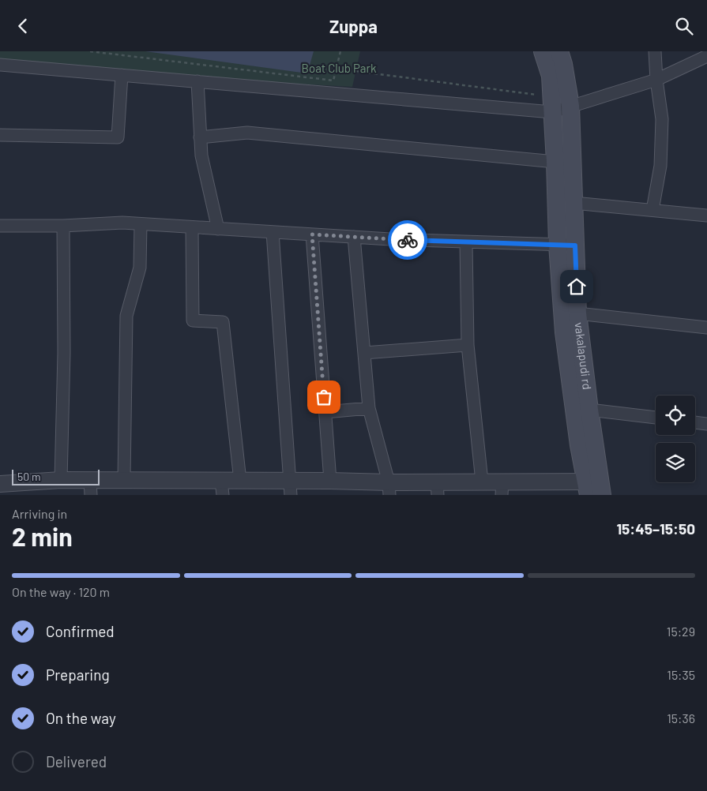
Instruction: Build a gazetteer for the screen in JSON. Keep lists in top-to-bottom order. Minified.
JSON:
{"streets":{"main road":["vakalapudi rd"]},"parks":["Boat Club Park"],"scale_bar":"50 m","page":{"header":"Zuppa","scale":"50 m","heading":["2 min","Arriving in","15:45–15:50"],"bar":"On the way · 120 m","list":[["Confirmed","15:29"],["Preparing","15:35"],["On the way","15:36"],"Delivered"]}}
